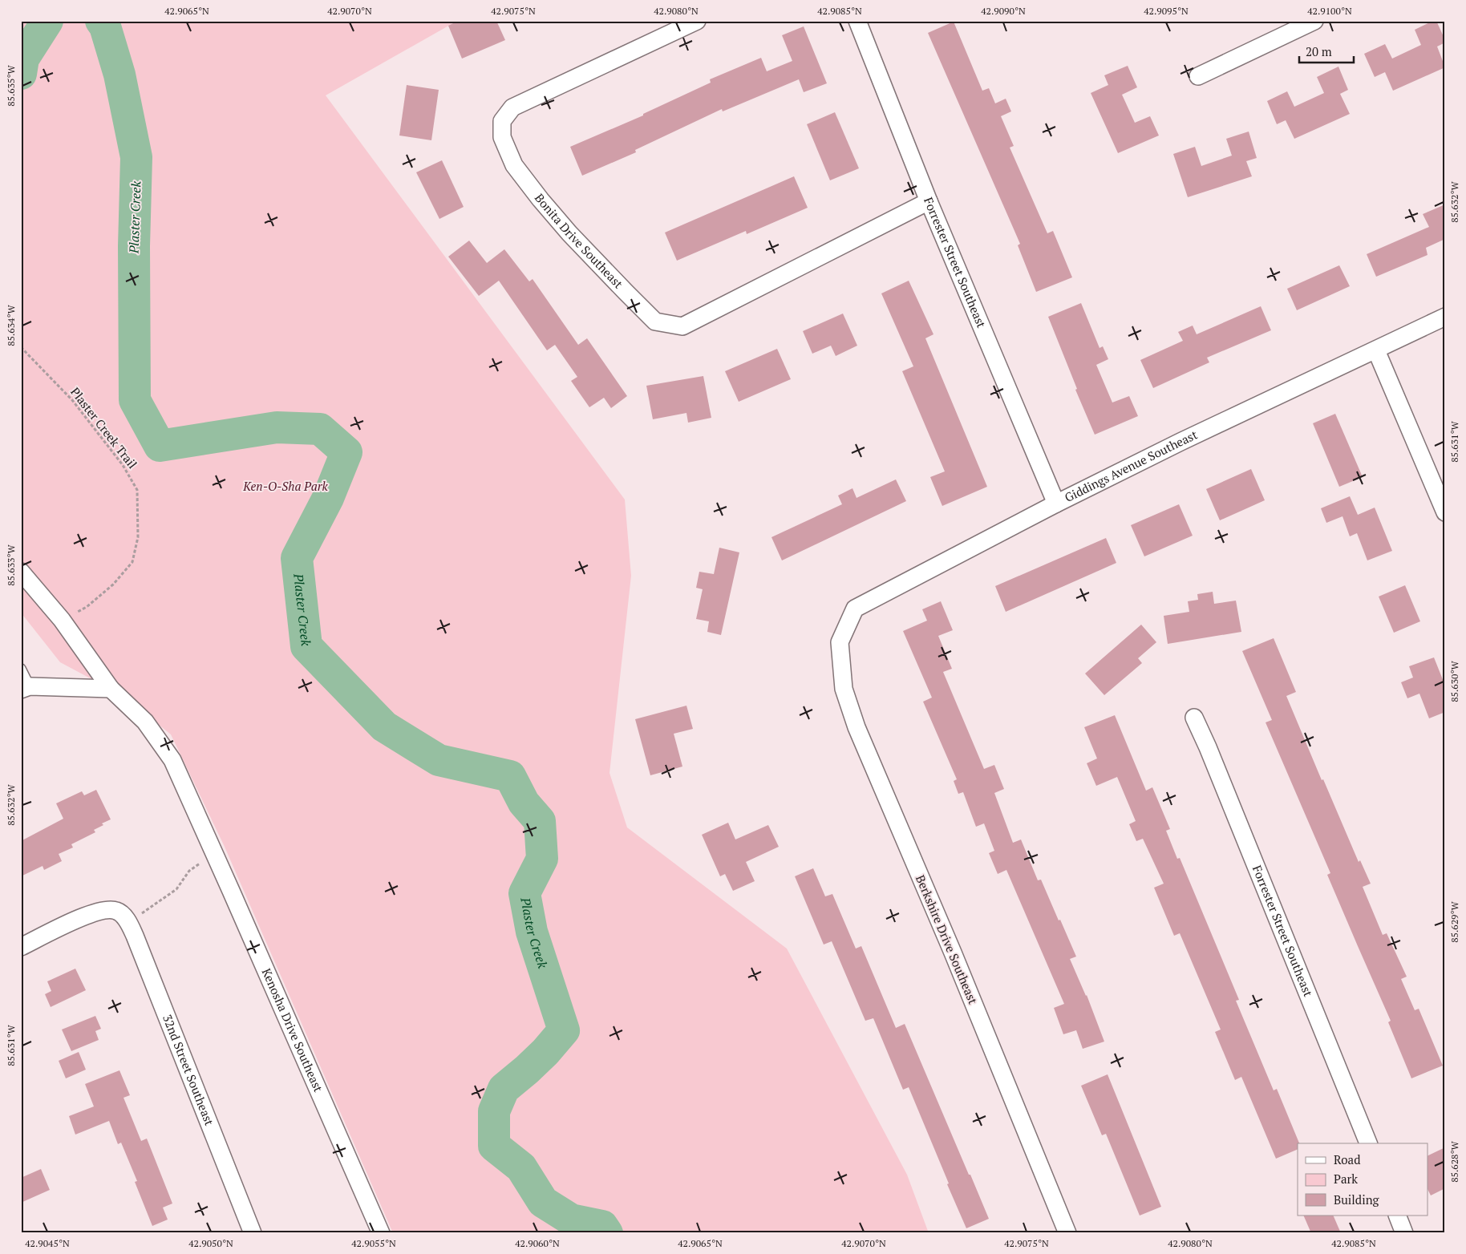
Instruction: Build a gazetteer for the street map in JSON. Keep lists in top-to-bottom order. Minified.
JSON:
{"streets":{"street":["Bonita Drive Southeast","Forrester Street Southeast","Giddings Avenue Southeast","Berkshire Drive Southeast","Kenosha Drive Southeast","32nd Street Southeast"],"path":["Plaster Creek Trail"]},"crossings":[["Bonita Drive Southeast","Forrester Street Southeast"],["Forrester Street Southeast","Giddings Avenue Southeast"],["Plaster Creek Trail","Kenosha Drive Southeast"],["Giddings Avenue Southeast","Berkshire Drive Southeast"]],"water":["Plaster Creek"],"parks":["Ken-O-Sha Park"],"legend":["Road","Park","Building"],"scale_bar":"20 m","coordinates":["42.9065°N","42.9070°N","42.9075°N","42.9080°N","42.9085°N","42.9090°N","42.9095°N","42.9100°N","85.635°W","85.632°W","85.634°W","85.631°W","85.633°W","85.630°W","85.629°W","85.628°W","42.9045°N","42.9050°N","42.9055°N","42.9060°N"]}
